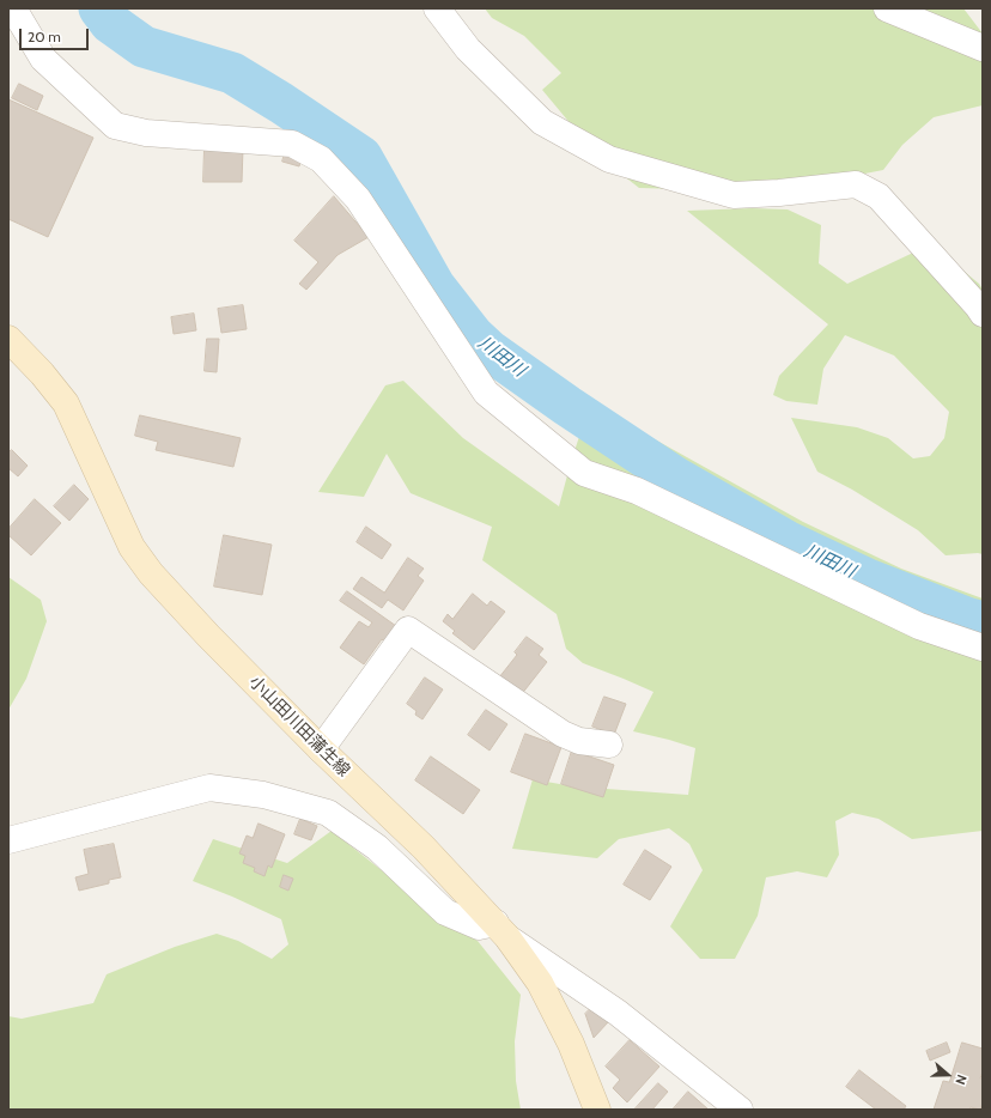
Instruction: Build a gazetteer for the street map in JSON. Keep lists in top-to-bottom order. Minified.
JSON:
{"streets":{"main road":["小山田川田蒲生線"]},"water":["川田川"],"scale_bar":"20 m","north":"right"}
